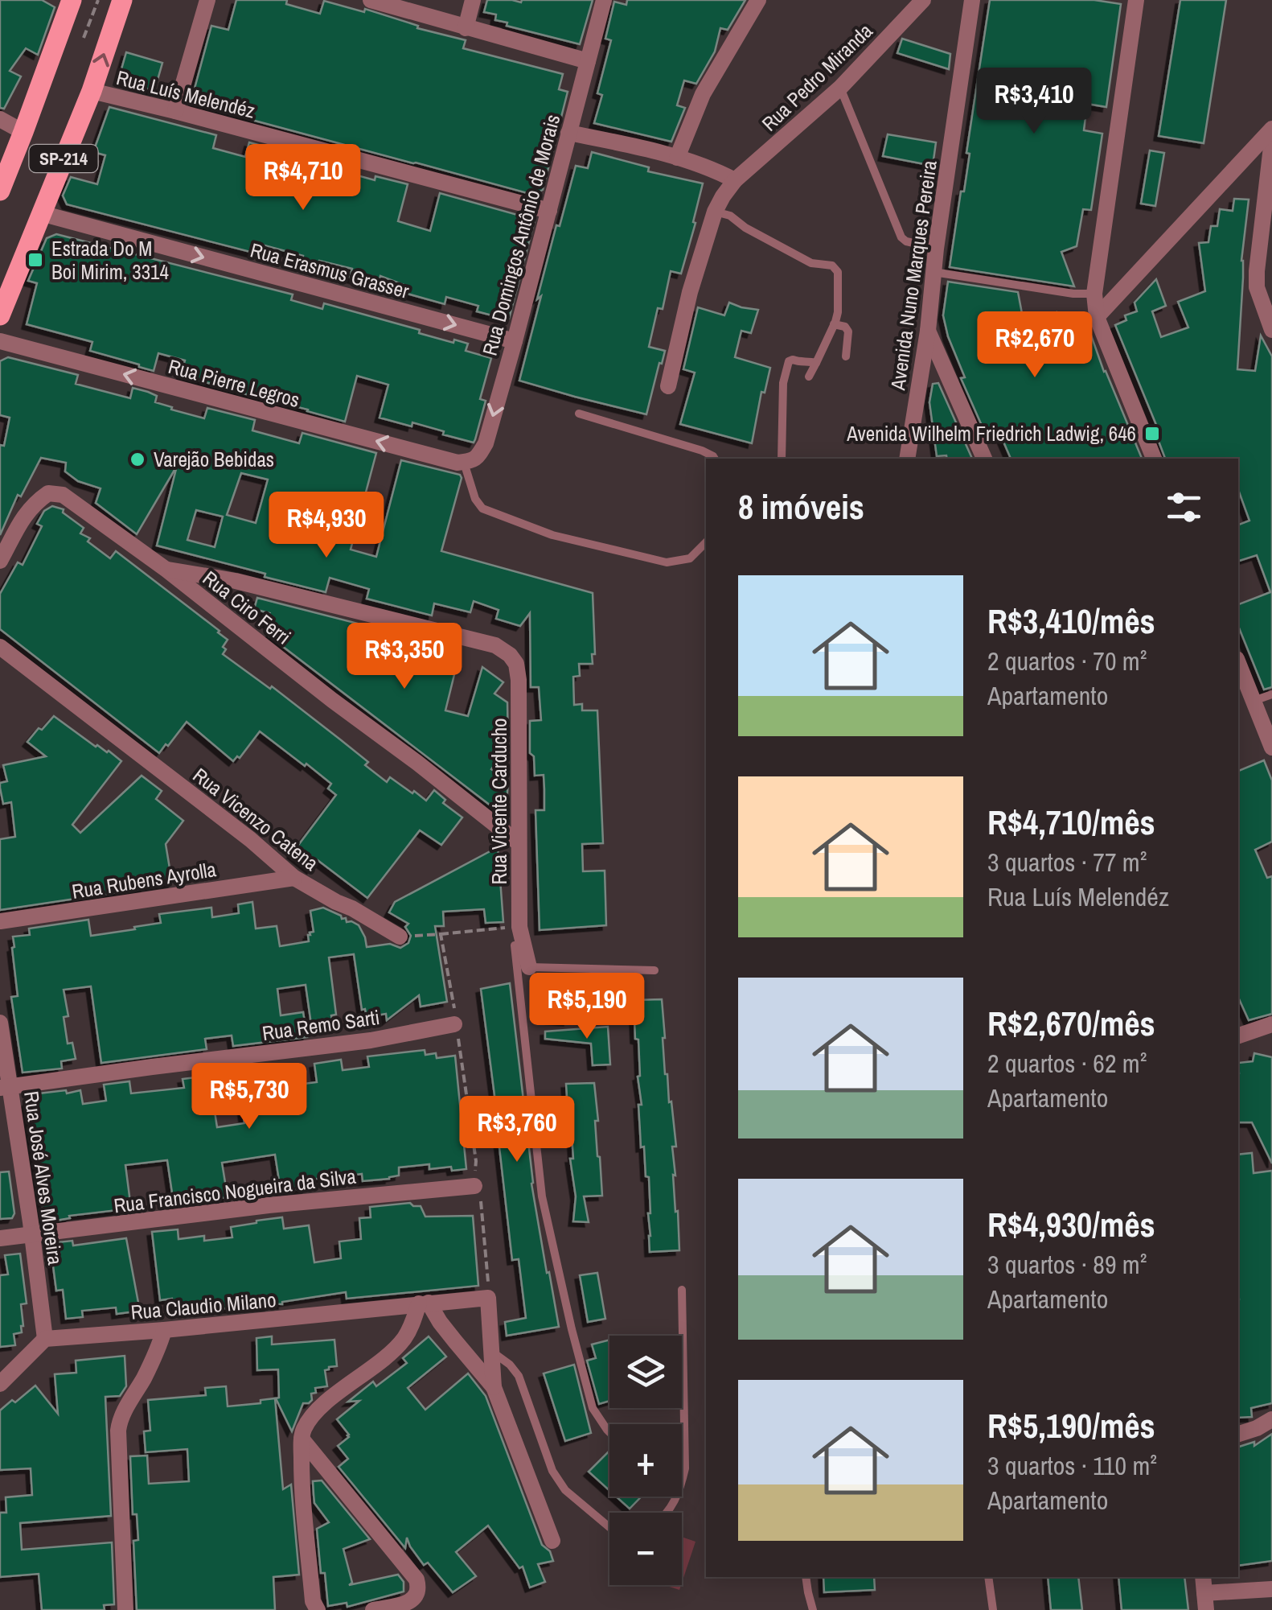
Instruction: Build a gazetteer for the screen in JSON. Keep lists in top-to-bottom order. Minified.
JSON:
{"streets":{"main road":["SP-214"],"street":["Rua Pedro Miranda","Rua Luís Melendéz","Rua Domingos Antônio de Morais","Rua Erasmus Grasser","Avenida Nuno Marques Pereira","Rua Pierre Legros","Rua Ciro Ferri","Rua Vicente Carducho","Rua Vicenzo Catena","Rua Rubens Ayrolla","Rua Remo Sarti","Rua José Alves Moreira","Rua Francisco Nogueira da Silva","Rua Claudio Milano"]},"crossings":[["Rua Luís Melendéz","SP-214"],["Rua Luís Melendéz","Rua Domingos Antônio de Morais"],["SP-214","Rua Erasmus Grasser"],["Rua Domingos Antônio de Morais","Rua Erasmus Grasser"],["Rua Domingos Antônio de Morais","Rua Pierre Legros"],["Rua Ciro Ferri","Rua Vicente Carducho"],["Rua Vicenzo Catena","Rua Rubens Ayrolla"],["Rua Remo Sarti","Rua José Alves Moreira"],["Rua José Alves Moreira","Rua Francisco Nogueira da Silva"],["Rua José Alves Moreira","Rua Claudio Milano"]],"one_way":["Rua Erasmus Grasser","Rua Pierre Legros"],"places":{"transit":["Estrada Do M Boi Mirim, 3314","Avenida Wilhelm Friedrich Ladwig, 646"],"other":["Varejão Bebidas"]},"page":{"price":["R$3,410","R$4,710","R$2,670","R$4,930","R$3,350","R$5,190","R$5,730","R$3,760"],"heading":"8 imóveis","list":[{"name":"R$3,410/mês","note":"2 quartos · 70 m² · Apartamento"},{"name":"R$4,710/mês","note":"3 quartos · 77 m² · Rua Luís Melendéz"},{"name":"R$2,670/mês","note":"2 quartos · 62 m² · Apartamento"},{"name":"R$4,930/mês","note":"3 quartos · 89 m² · Apartamento"},{"name":"R$5,190/mês","note":"3 quartos · 110 m² · Apartamento"}],"map_buttons":["+","−"]}}
